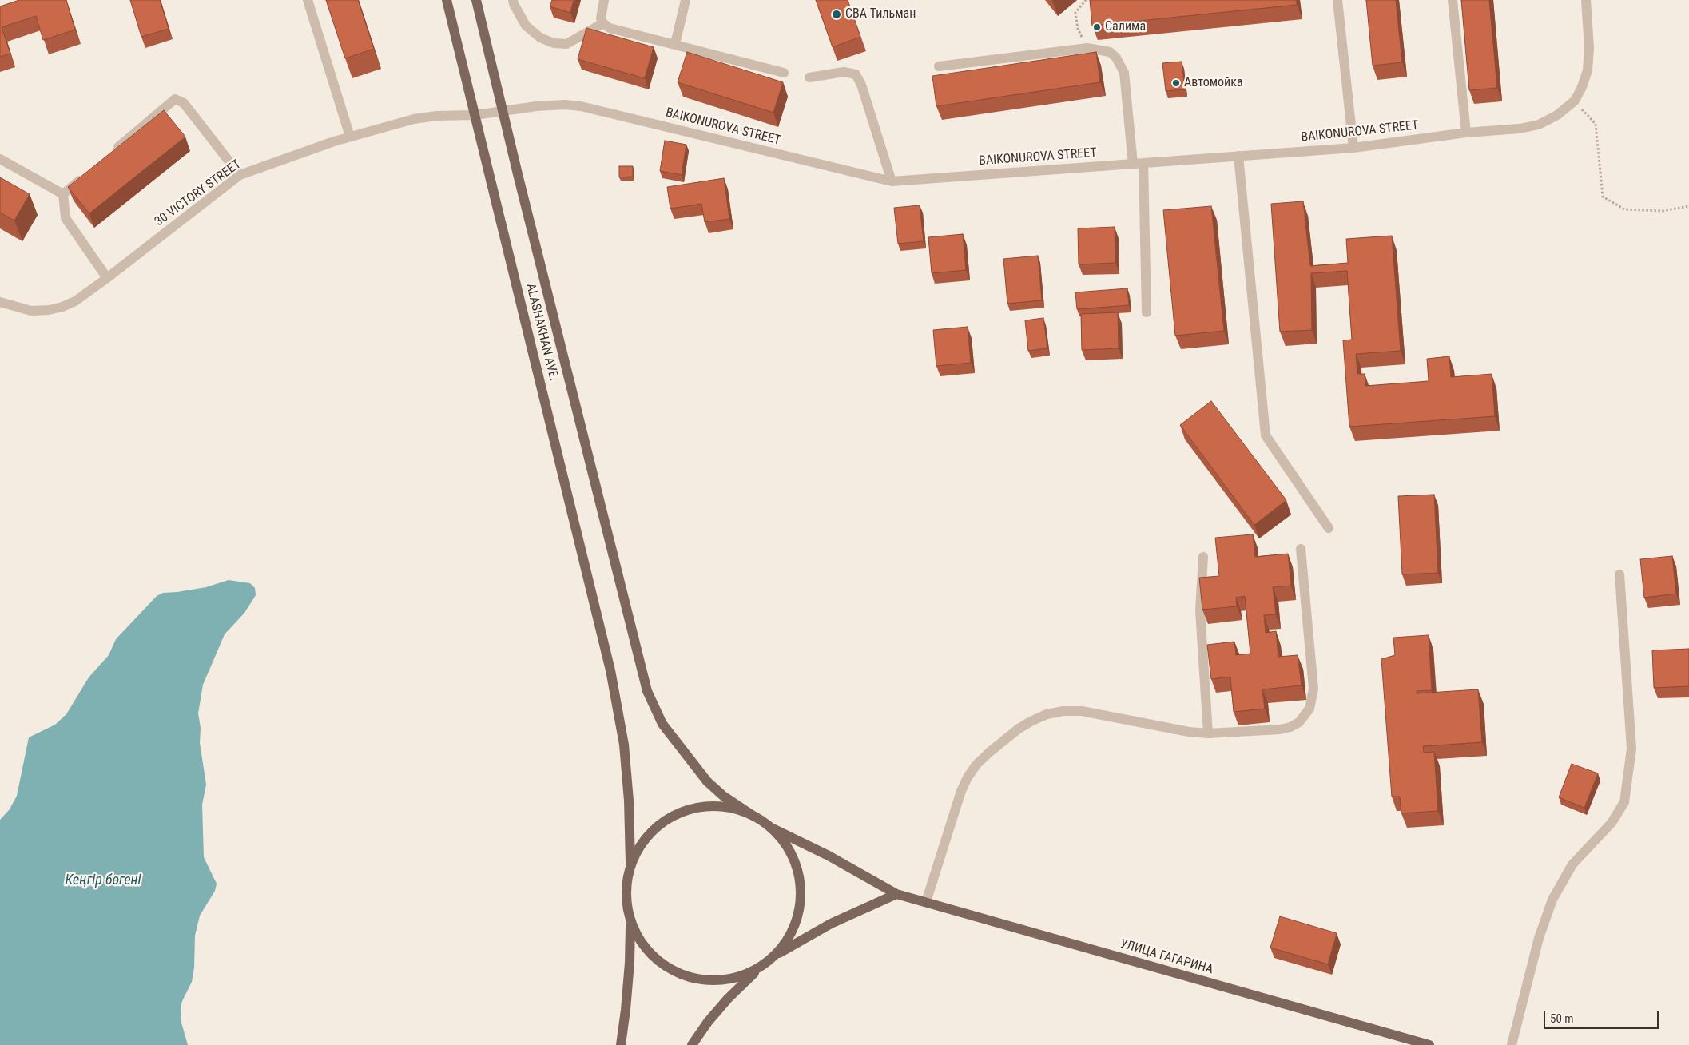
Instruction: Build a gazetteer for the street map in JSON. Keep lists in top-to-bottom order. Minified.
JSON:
{"streets":{"main road":["ALASHAKHAN AVE.","УЛИЦА ГАГАРИНА"],"street":["BAIKONUROVA STREET","30 VICTORY STREET"]},"crossings":[["BAIKONUROVA STREET","30 VICTORY STREET"],["BAIKONUROVA STREET","ALASHAKHAN AVE."],["30 VICTORY STREET","ALASHAKHAN AVE."]],"water":["Кеңгір бөгені"],"places":["СВА Тильман","Салима","Автомойка"],"scale_bar":"50 m"}
